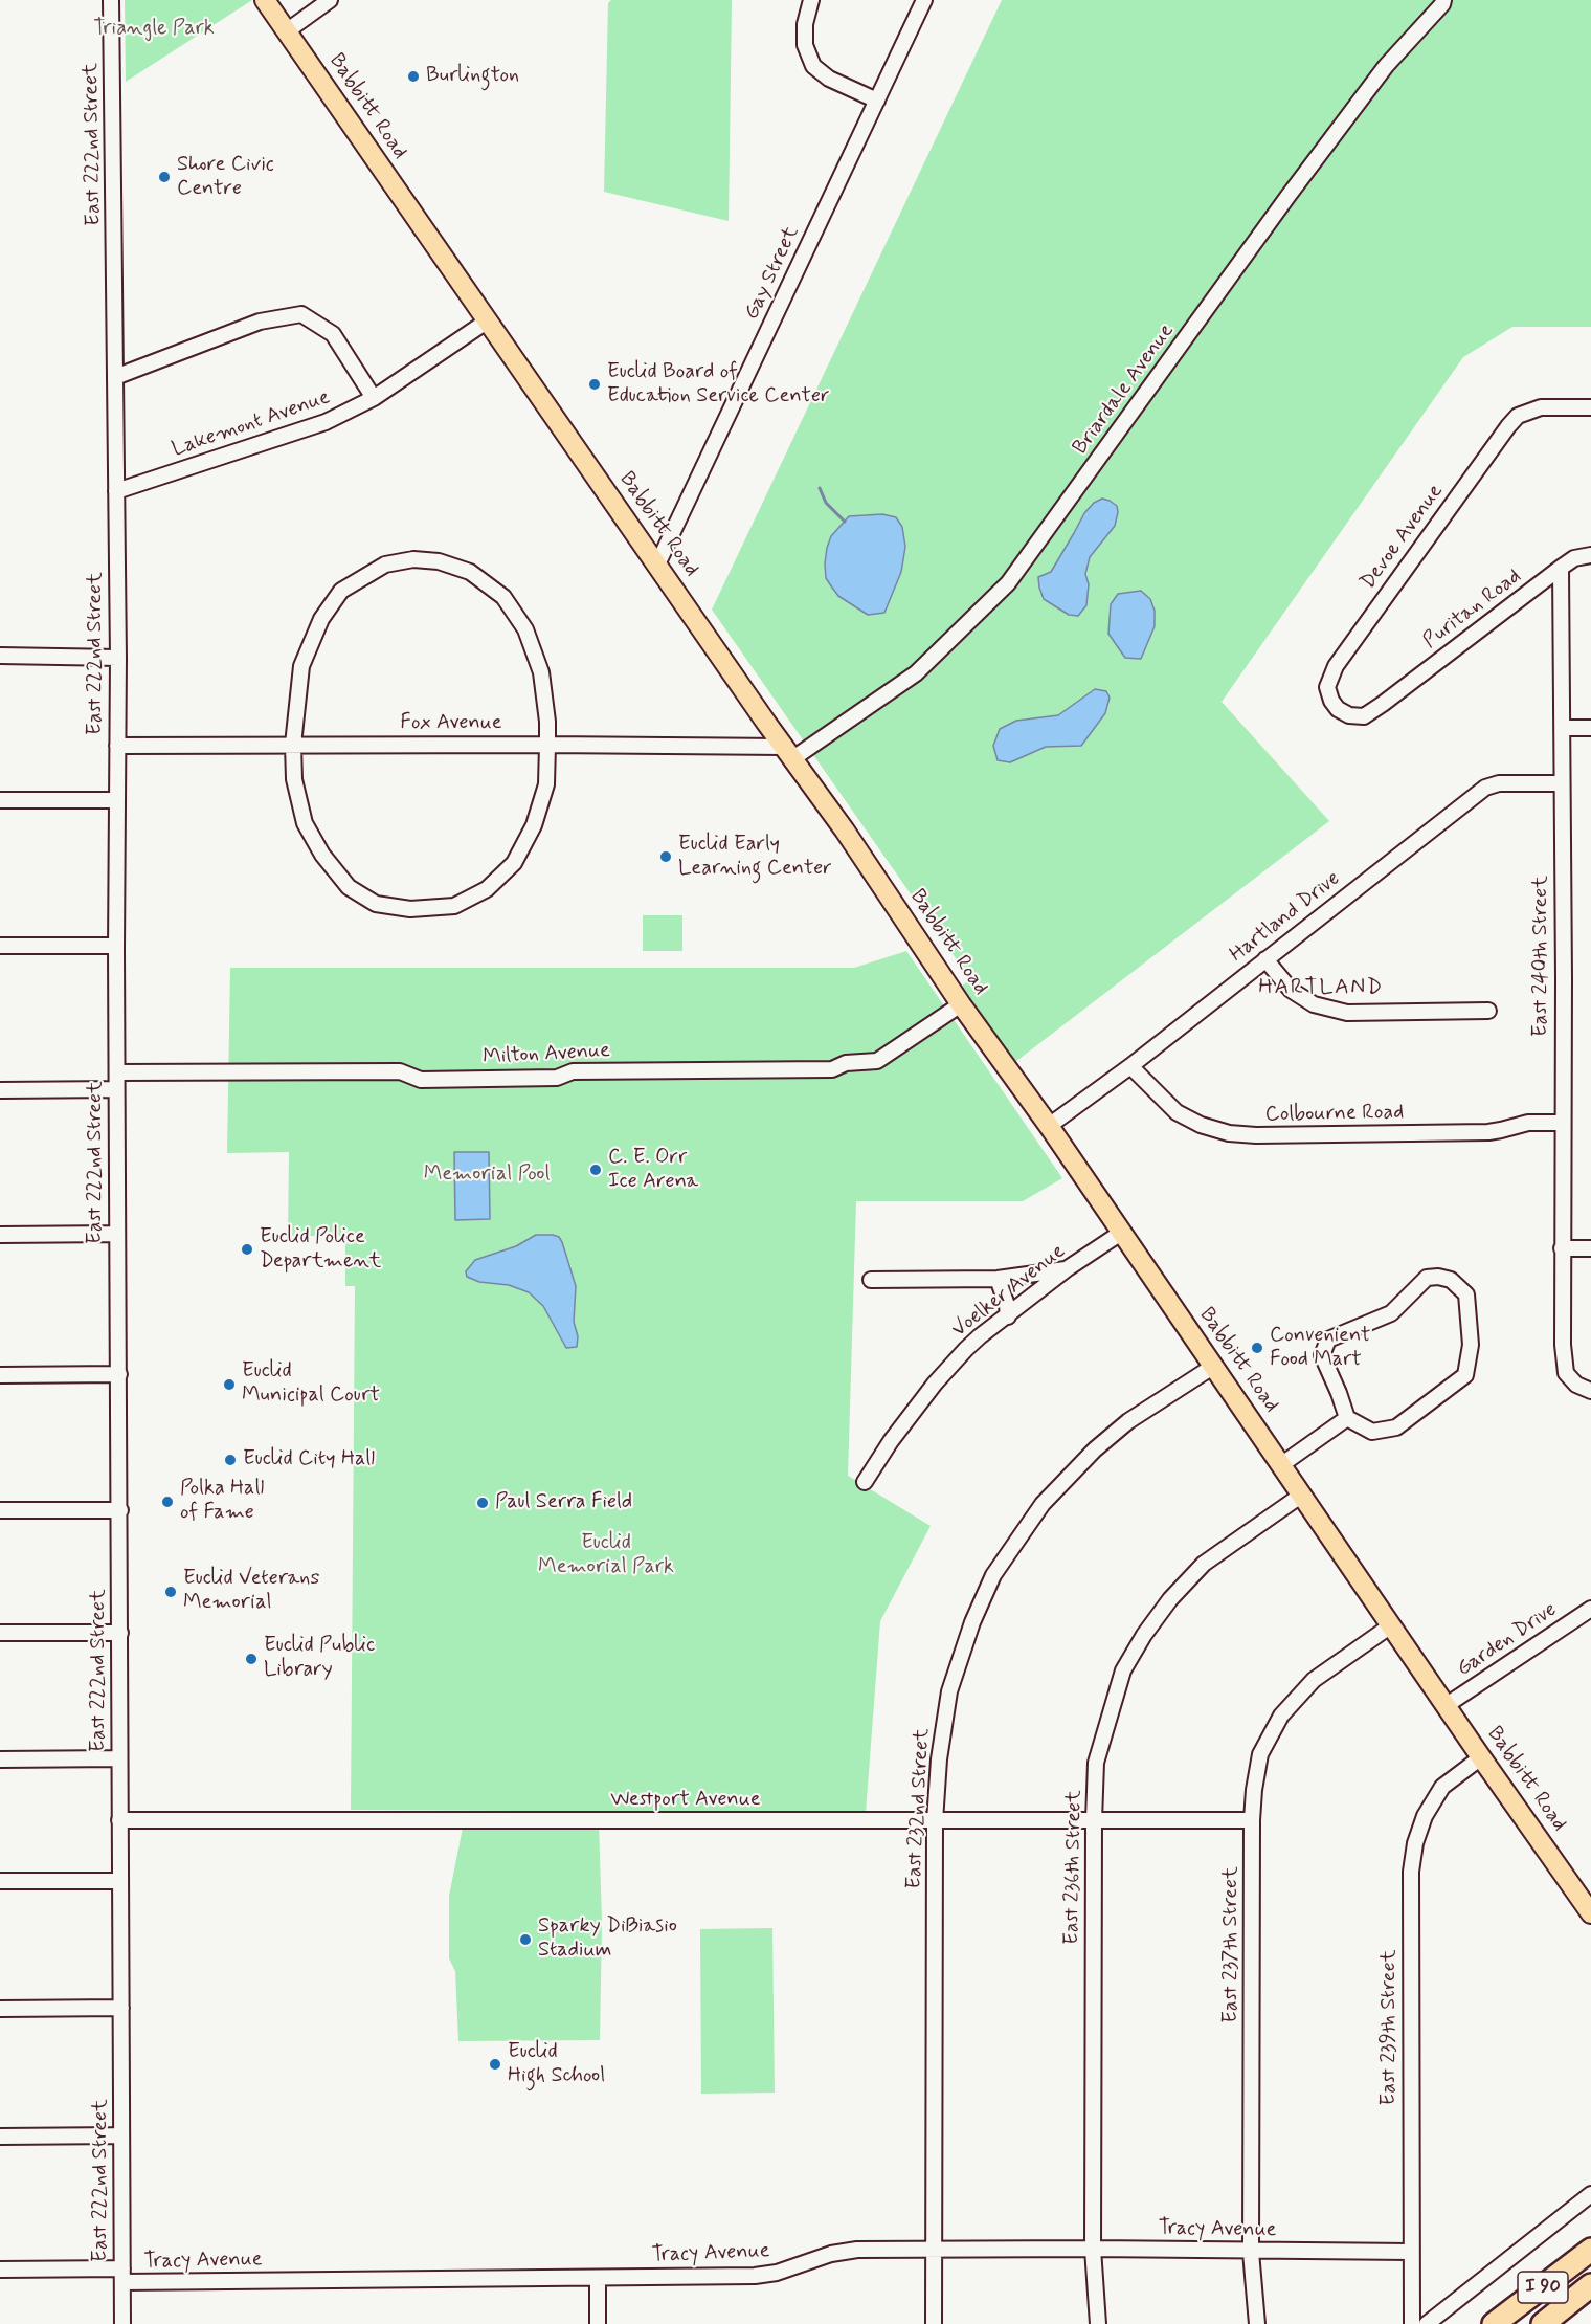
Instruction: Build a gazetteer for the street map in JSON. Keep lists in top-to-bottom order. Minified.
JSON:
{"streets":{"highway":["I 90"],"main road":["Babbitt Road"],"street":["East 222nd Street","Gay Street","Briardale Avenue","Lakemont Avenue","Devoe Avenue","Puritan Road","Fox Avenue","Hartland Drive","East 240th Street","Milton Avenue","Colbourne Road","Voelker Avenue","Garden Drive","Westport Avenue","East 232nd Street","East 236th Street","East 237th Street","East 239th Street","Tracy Avenue"]},"crossings":[["Babbitt Road","Gay Street"],["Babbitt Road","Briardale Avenue"],["Babbitt Road","Lakemont Avenue"],["Babbitt Road","Fox Avenue"],["Babbitt Road","Hartland Drive"],["Babbitt Road","Milton Avenue"],["Babbitt Road","Voelker Avenue"],["Babbitt Road","Garden Drive"],["Babbitt Road","East 232nd Street"],["Babbitt Road","East 236th Street"],["Babbitt Road","East 237th Street"],["Babbitt Road","East 239th Street"],["East 222nd Street","Lakemont Avenue"],["East 222nd Street","Fox Avenue"],["East 222nd Street","Milton Avenue"],["East 222nd Street","Westport Avenue"],["East 222nd Street","Tracy Avenue"],["Briardale Avenue","Fox Avenue"],["Devoe Avenue","Puritan Road"],["Puritan Road","East 240th Street"],["Hartland Drive","East 240th Street"],["Hartland Drive","Colbourne Road"],["East 240th Street","Colbourne Road"],["Westport Avenue","East 232nd Street"],["Westport Avenue","East 236th Street"],["Westport Avenue","East 237th Street"],["East 232nd Street","Tracy Avenue"],["East 236th Street","Tracy Avenue"],["East 237th Street","Tracy Avenue"],["East 239th Street","Tracy Avenue"]],"districts":["HARTLAND"],"parks":["Triangle Park","Memorial Pool","Euclid Memorial Park"],"places":["Burlington","Shore Civic Centre","Euclid Board of Education Service Center","Euclid Early Learning Center","C. E. Orr Ice Arena","Euclid Police Department","Convenient Food Mart","Euclid Municipal Court","Euclid City Hall","Polka Hall of Fame","Paul Serra Field","Euclid Veterans Memorial","Euclid Public Library","Sparky DiBiasio Stadium","Euclid High School"]}
